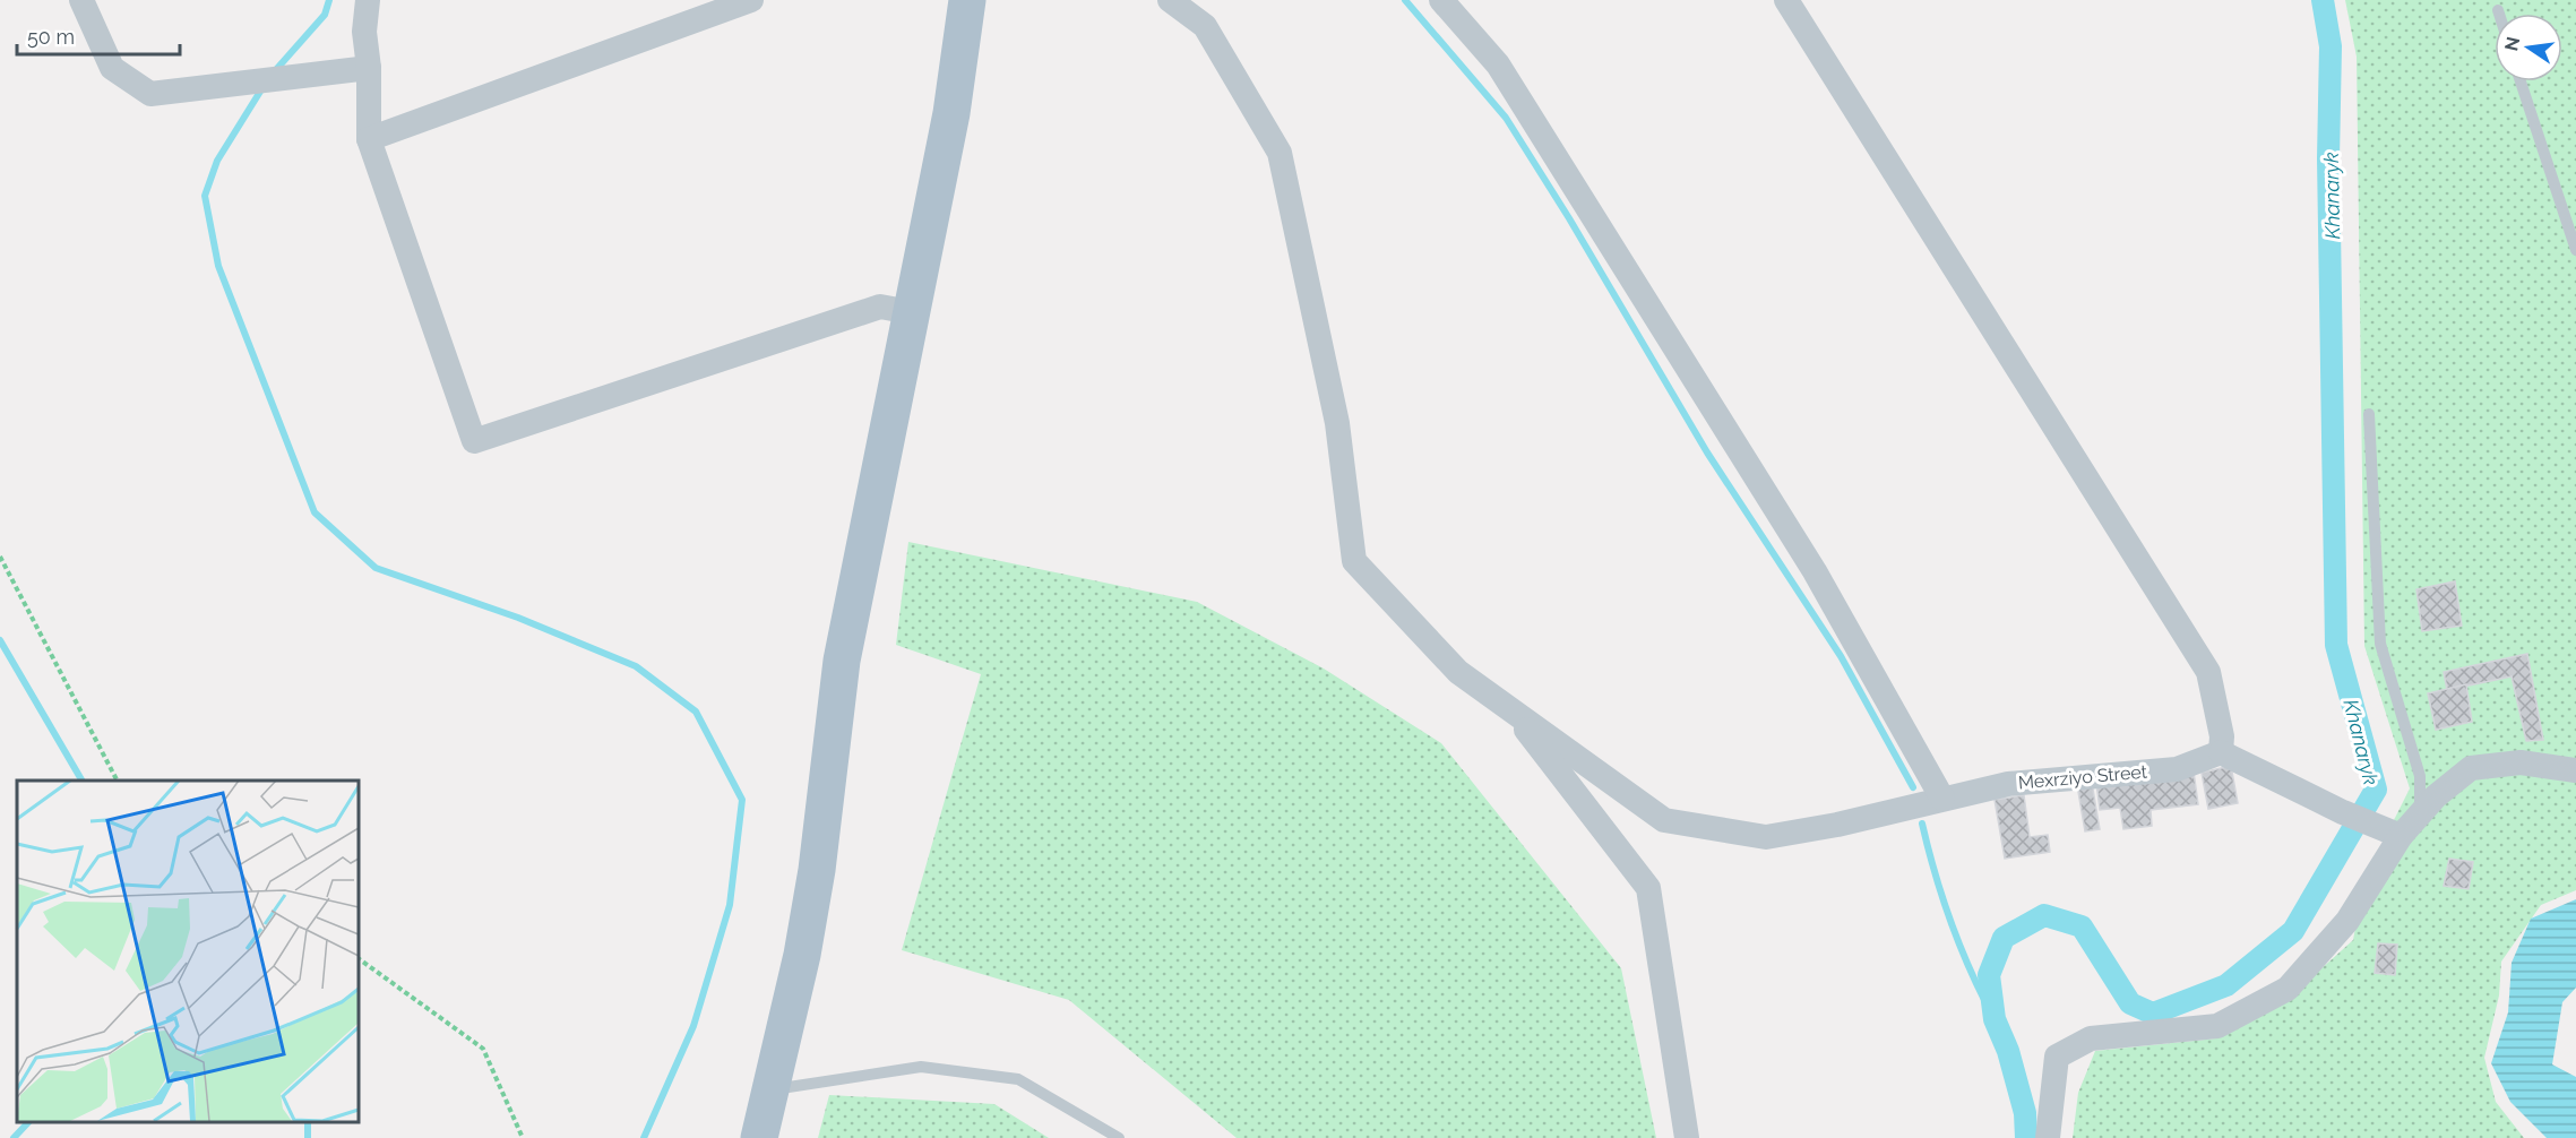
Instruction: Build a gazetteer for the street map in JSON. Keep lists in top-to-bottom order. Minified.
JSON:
{"streets":{"street":["Mexrziyo Street"]},"water":["Khanaryk"],"scale_bar":"50 m","north":"left"}
